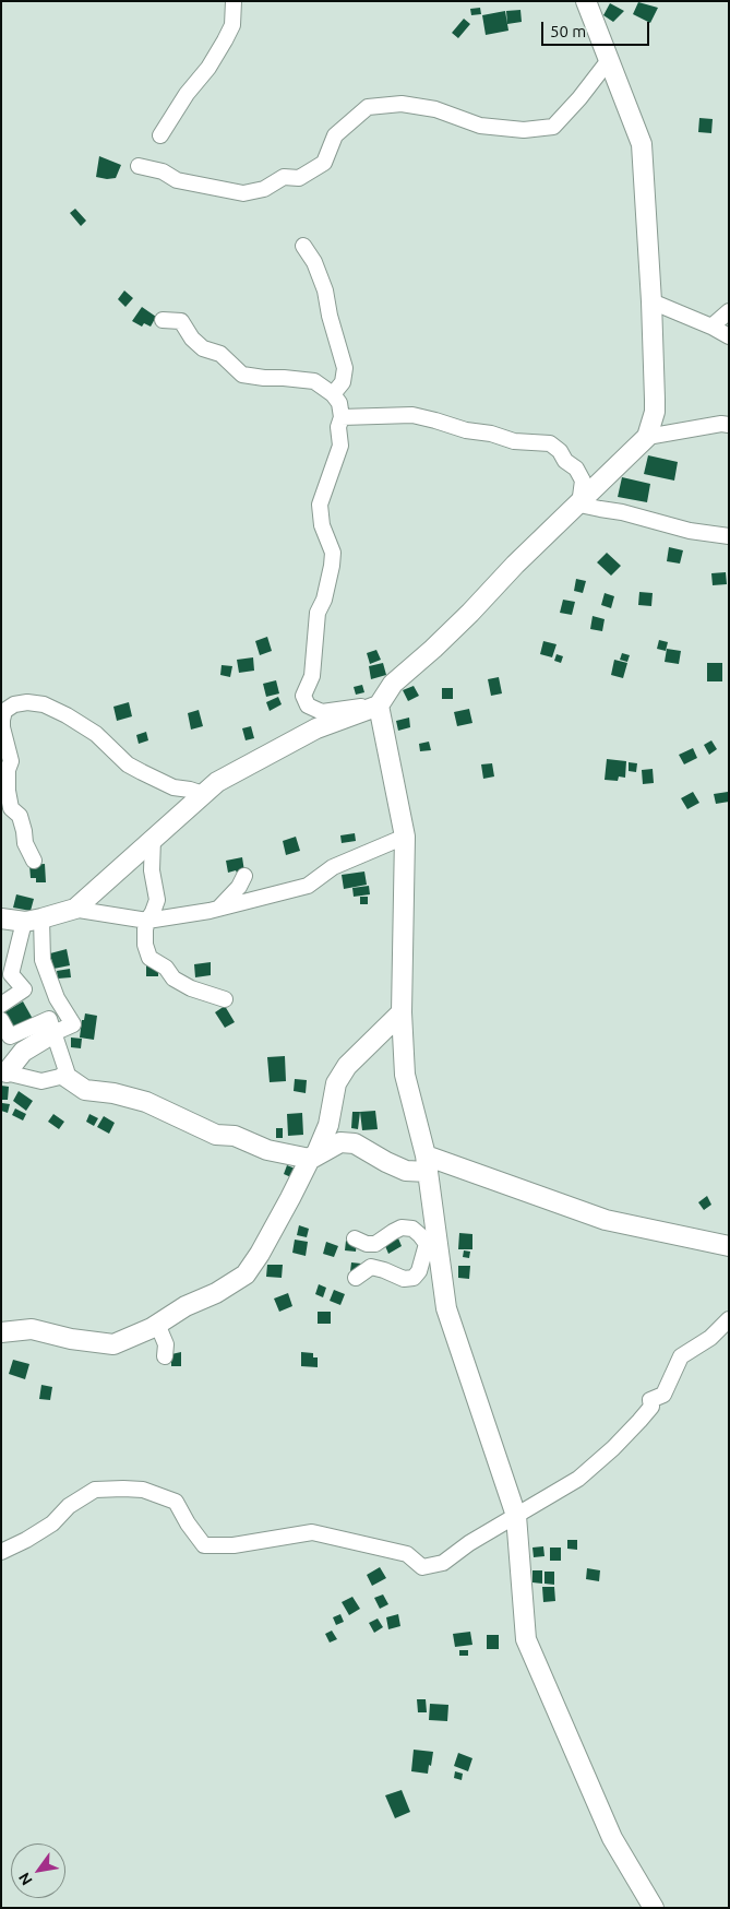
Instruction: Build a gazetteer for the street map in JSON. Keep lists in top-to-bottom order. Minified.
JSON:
{"scale_bar":"50 m","north":"bottom left"}
